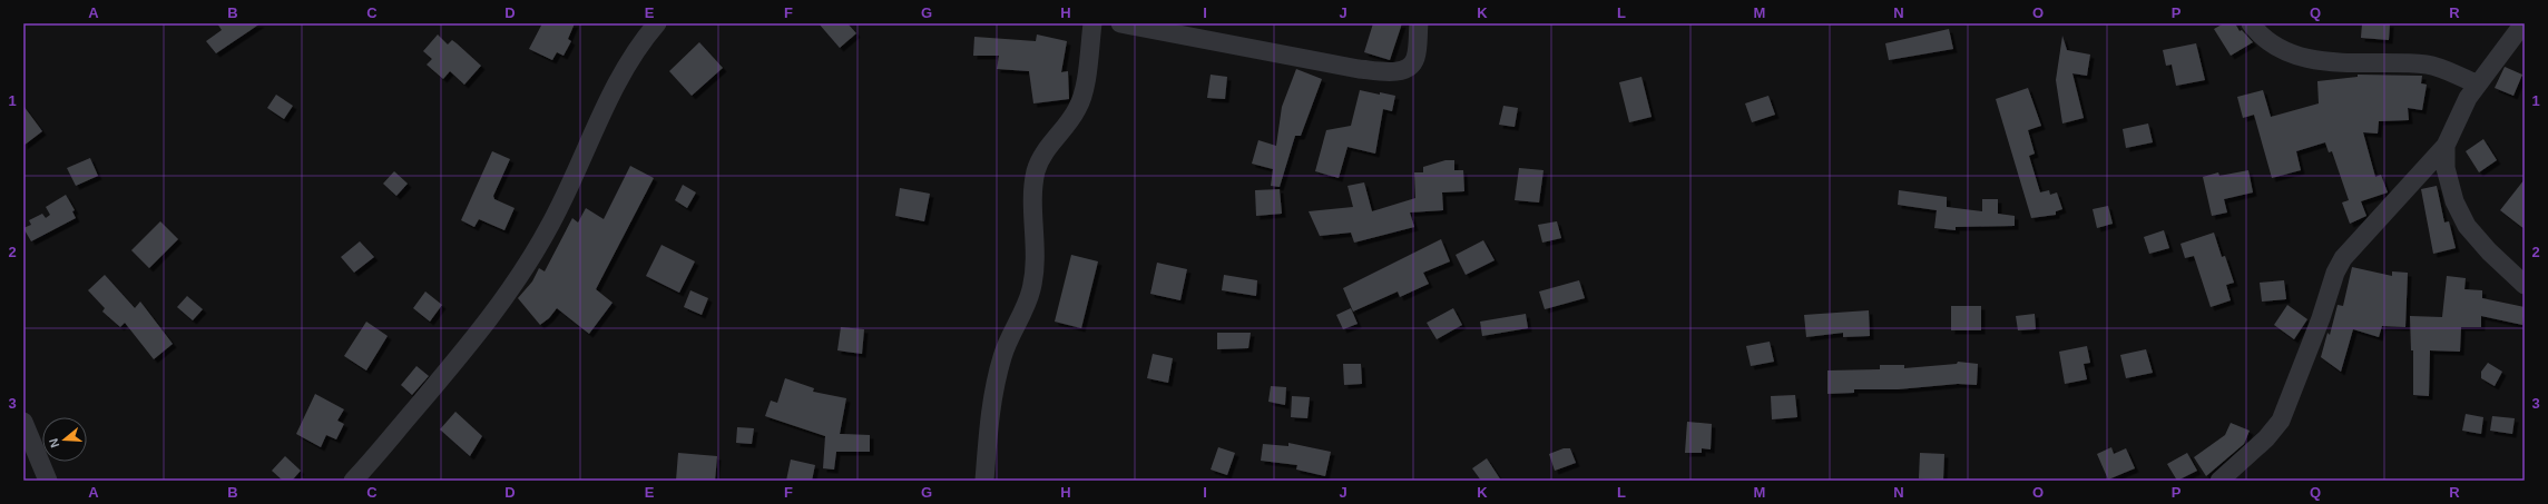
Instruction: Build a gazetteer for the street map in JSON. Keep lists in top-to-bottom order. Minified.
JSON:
{"north":"left","grid":{"columns":["A","B","C","D","E","F","G","H","I","J","K","L","M","N","O","P","Q","R"],"rows":["1","2","3"]}}
